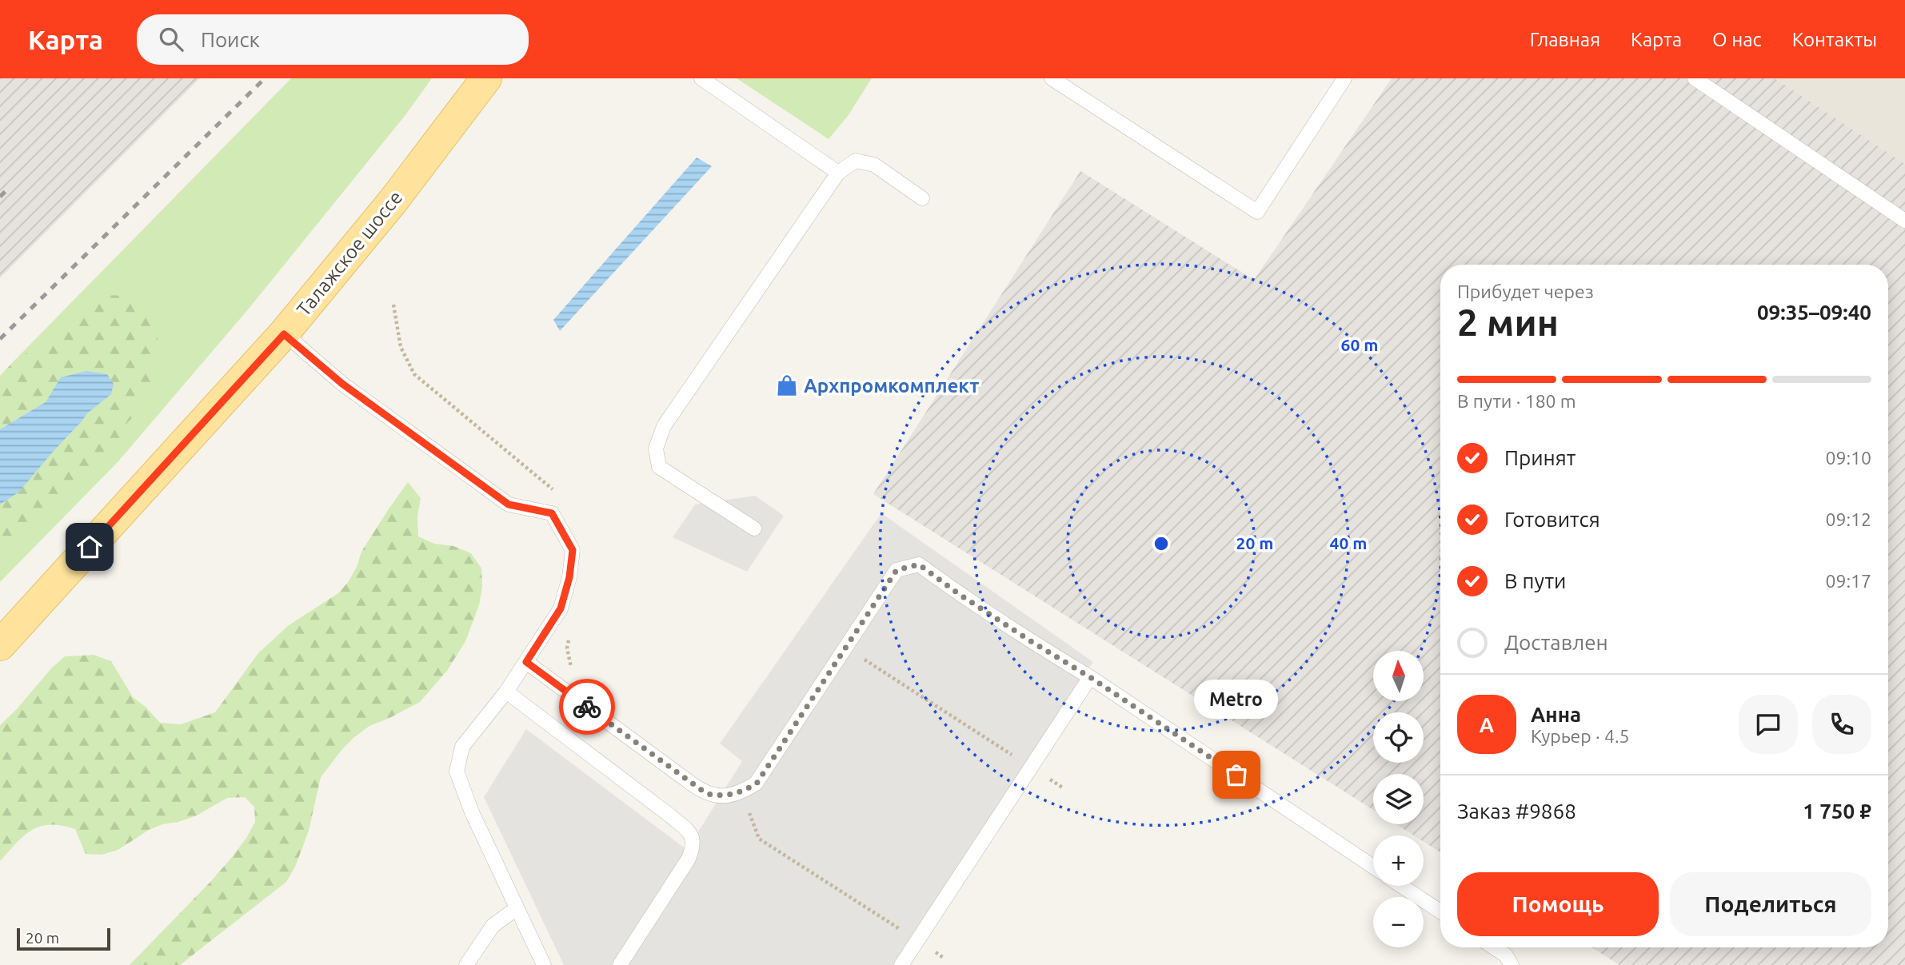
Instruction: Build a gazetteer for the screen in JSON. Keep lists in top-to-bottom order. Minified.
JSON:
{"streets":{"main road":["Талажское шоссе"]},"places":{"shop":["Архпромкомплект"],"other":["Metro"]},"scale_bar":"20 m","north":"top","page":{"header":"Карта","search":"Поиск","nav":["Главная","Карта","О нас","Контакты"],"heading":["2 мин","Прибудет через","09:35–09:40"],"panel":["Анна","Курьер · 4.5","Заказ #9868","1 750 ₽"],"bar":"В пути · 180 m","list":[["Принят","09:10"],["Готовится","09:12"],["В пути","09:17"],"Доставлен"],"map_buttons":["+","−"],"bubble":"Metro","round":"А","buttons":["Помощь","Поделиться"],"scale":"20 m"},"rings":["60 m","20 m","40 m"]}
